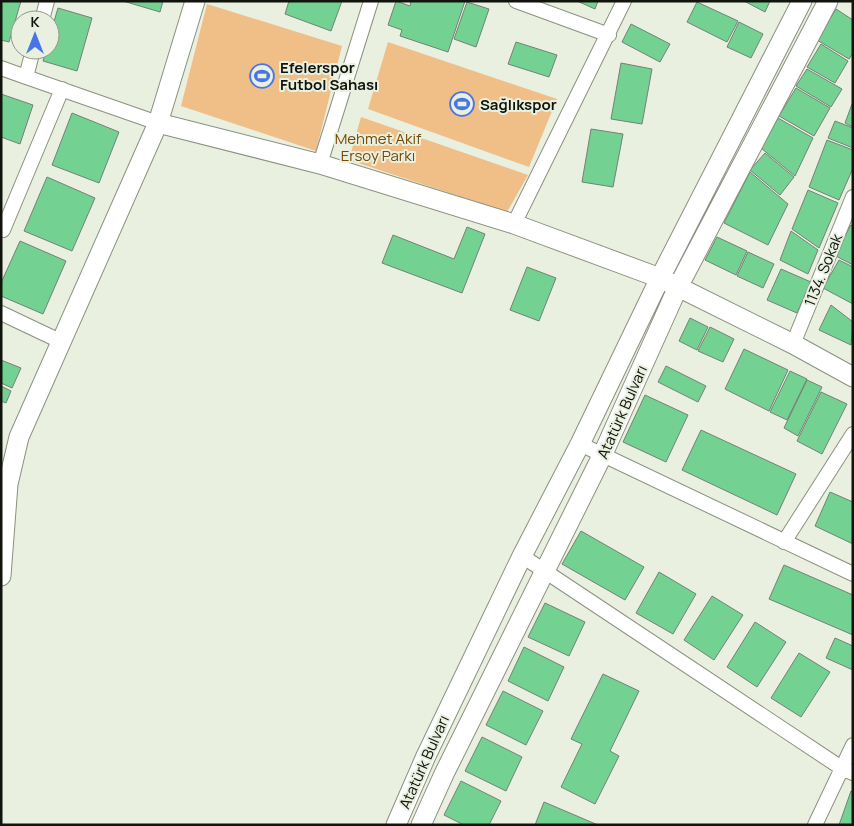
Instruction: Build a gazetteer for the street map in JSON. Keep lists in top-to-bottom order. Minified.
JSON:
{"streets":{"main road":["Atatürk Bulvarı"],"street":["1134. Sokak"]},"parks":["Mehmet Akif Ersoy Parkı"],"places":{"sports":["Efelerspor Futbol Sahası","Sağlıkspor"]},"north":"top"}
